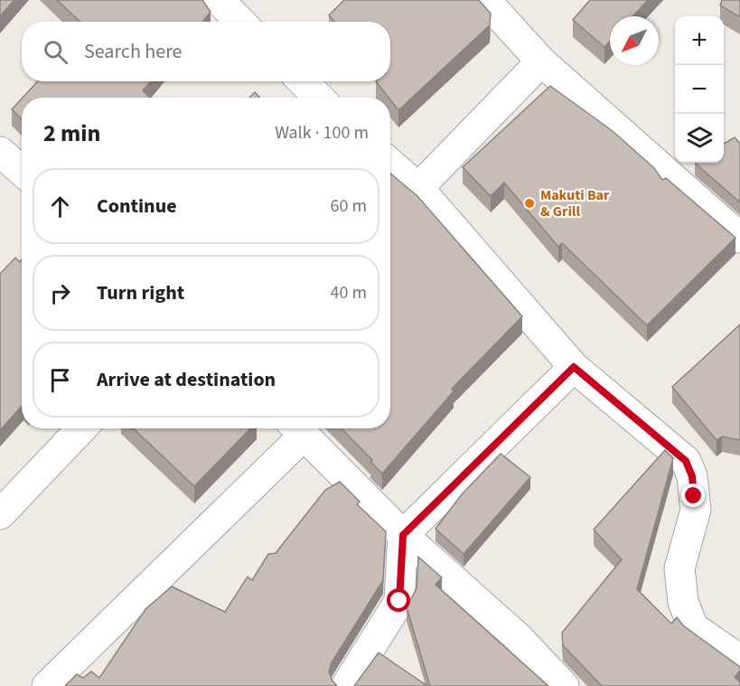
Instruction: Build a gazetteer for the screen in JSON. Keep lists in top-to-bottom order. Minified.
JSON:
{"places":["Makuti Bar & Grill"],"north":"bottom left","page":{"map_buttons":["+","−"],"search":"Search here","heading":["2 min","Walk · 100 m"],"list":[["Continue","60 m"],["Turn right","40 m"],"Arrive at destination"]}}
